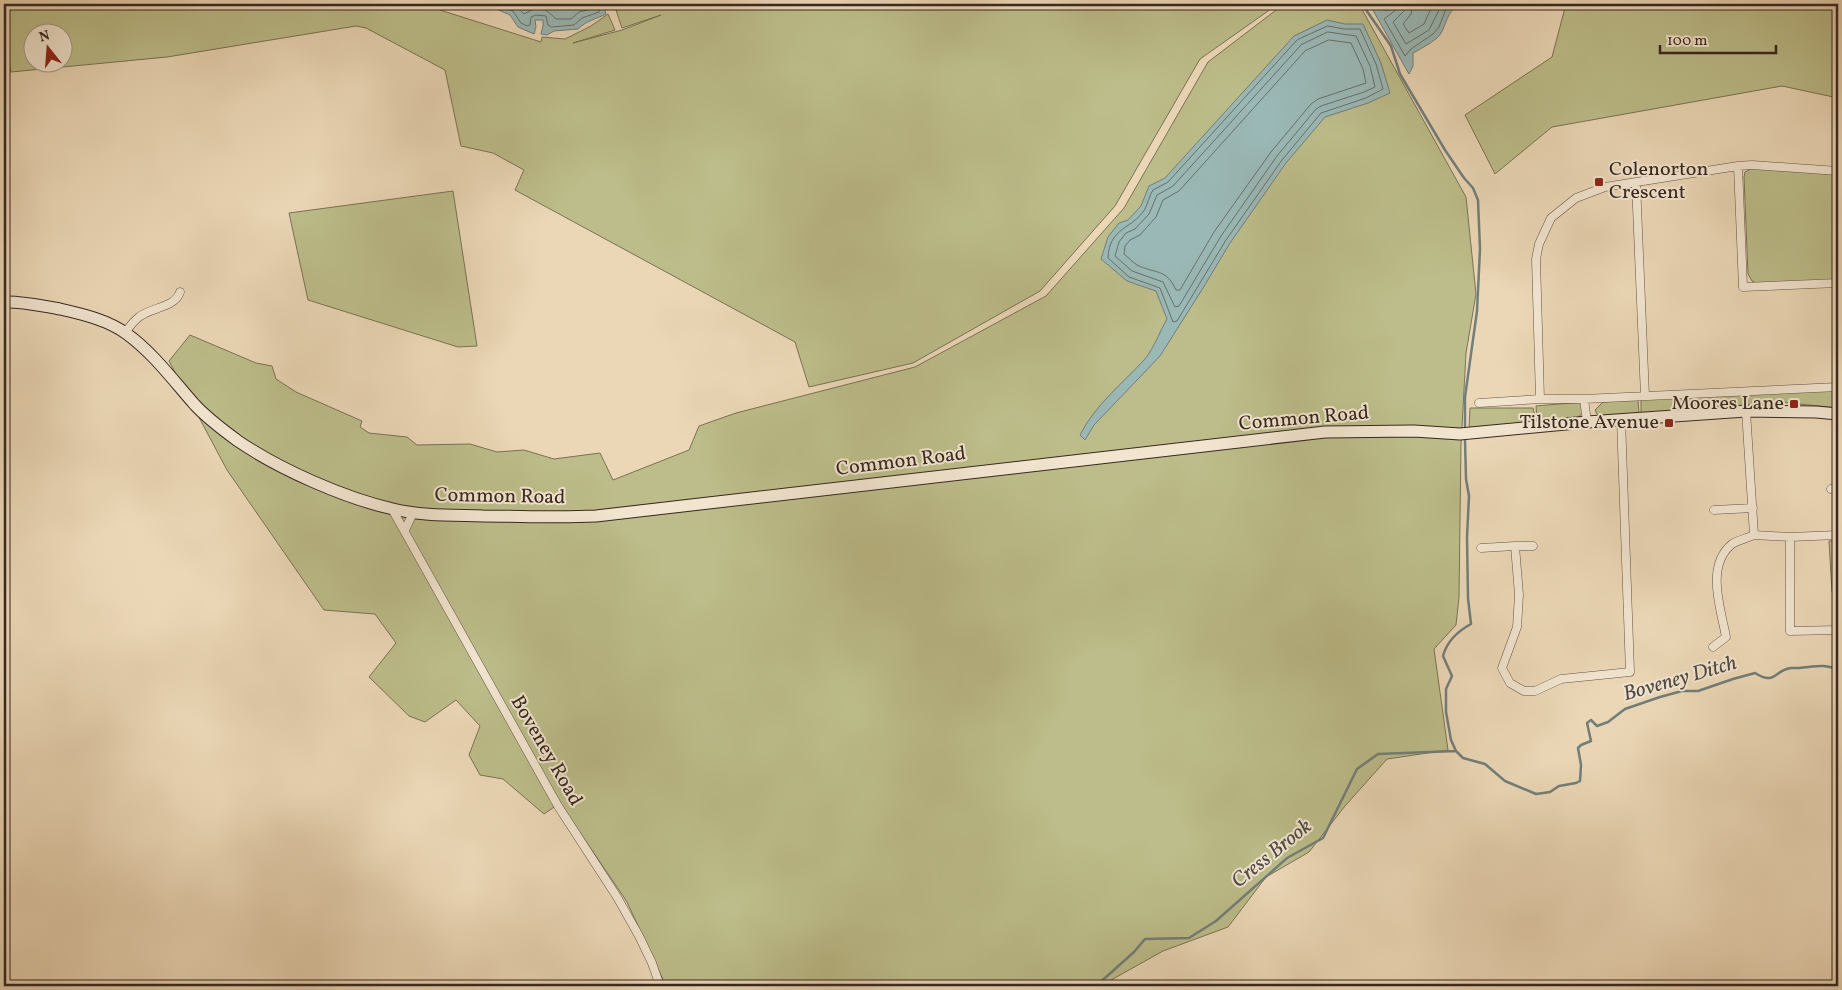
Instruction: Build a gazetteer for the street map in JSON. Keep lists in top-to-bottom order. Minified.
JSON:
{"streets":{"main road":["Common Road"],"street":["Boveney Road"]},"crossings":[["Common Road","Boveney Road"]],"water":["Boveney Ditch","Cress Brook"],"places":{"transit":["Colenorton Crescent","Moores Lane","Tilstone Avenue"]},"scale_bar":"100 m","north":"top"}
